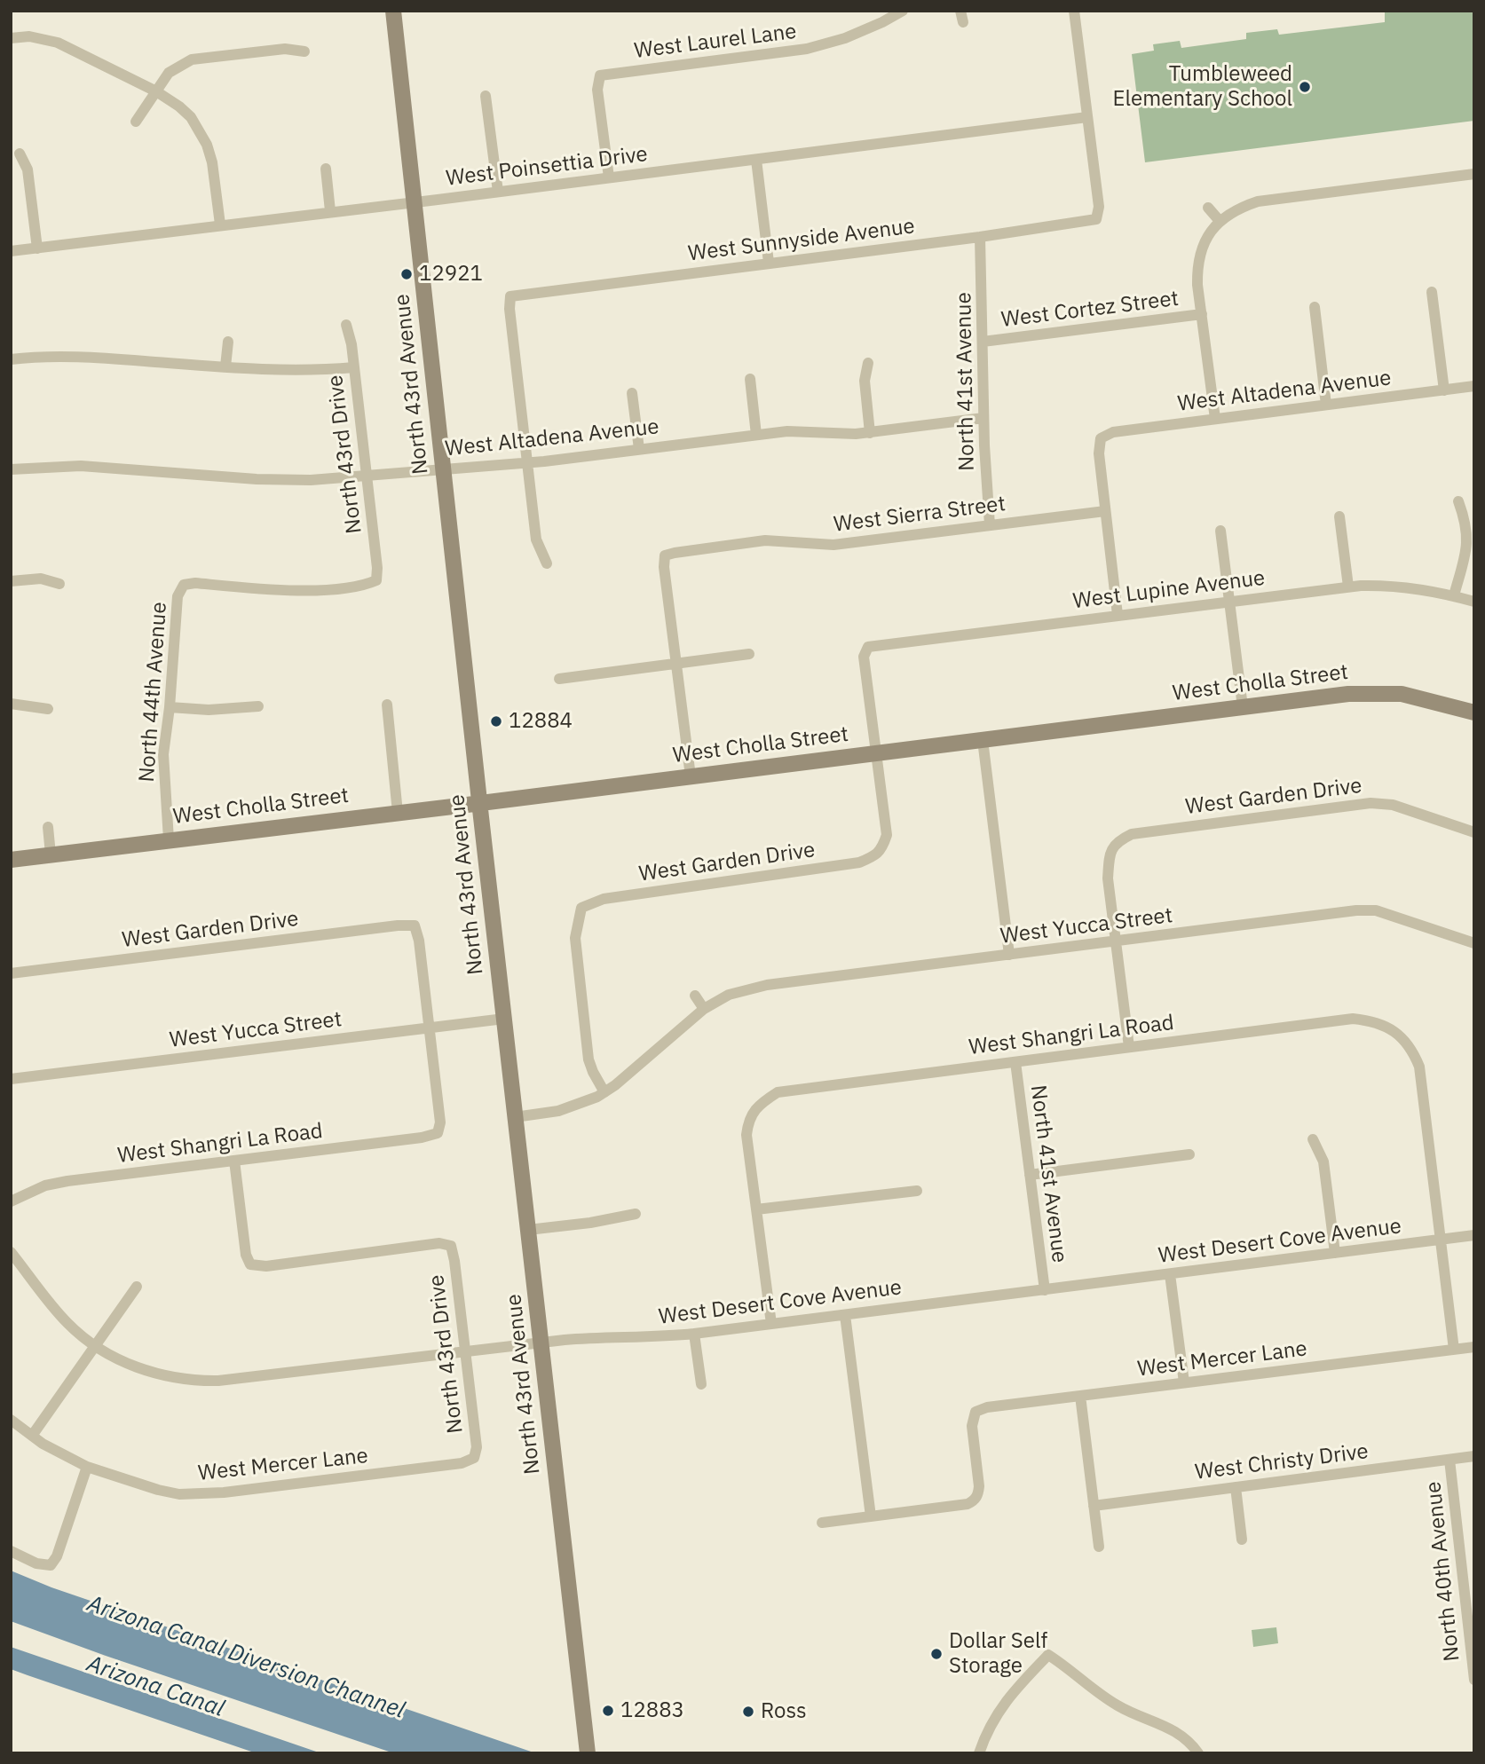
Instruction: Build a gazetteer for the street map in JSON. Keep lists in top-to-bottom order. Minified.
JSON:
{"streets":{"main road":["North 43rd Avenue","West Cholla Street"],"street":["West Laurel Lane","West Poinsettia Drive","West Sunnyside Avenue","West Cortez Street","North 41st Avenue","West Altadena Avenue","North 43rd Drive","West Sierra Street","West Lupine Avenue","North 44th Avenue","West Garden Drive","West Yucca Street","West Shangri La Road","West Desert Cove Avenue","West Mercer Lane","West Christy Drive","North 40th Avenue"]},"crossings":[["West Laurel Lane","West Poinsettia Drive"],["West Poinsettia Drive","West Sunnyside Avenue"],["West Poinsettia Drive","North 43rd Avenue"],["West Sunnyside Avenue","North 41st Avenue"],["West Sunnyside Avenue","West Altadena Avenue"],["West Cortez Street","North 41st Avenue"],["North 41st Avenue","West Altadena Avenue"],["North 41st Avenue","West Sierra Street"],["North 41st Avenue","West Shangri La Road"],["North 41st Avenue","West Desert Cove Avenue"],["North 43rd Avenue","West Altadena Avenue"],["North 43rd Avenue","West Cholla Street"],["North 43rd Avenue","West Yucca Street"],["North 43rd Avenue","West Desert Cove Avenue"],["West Altadena Avenue","North 43rd Drive"],["West Altadena Avenue","West Sierra Street"],["North 43rd Drive","North 44th Avenue"],["North 43rd Drive","West Shangri La Road"],["North 43rd Drive","West Desert Cove Avenue"],["North 43rd Drive","West Mercer Lane"],["West Lupine Avenue","West Cholla Street"],["West Lupine Avenue","West Garden Drive"],["West Cholla Street","North 44th Avenue"],["West Cholla Street","West Garden Drive"],["West Garden Drive","West Yucca Street"],["West Garden Drive","West Shangri La Road"],["West Yucca Street","West Shangri La Road"],["West Shangri La Road","West Desert Cove Avenue"],["West Christy Drive","North 40th Avenue"]],"water":["Arizona Canal Diversion Channel","Arizona Canal"],"places":["Tumbleweed Elementary School","12921","12884","Dollar Self Storage","12883","Ross"]}
